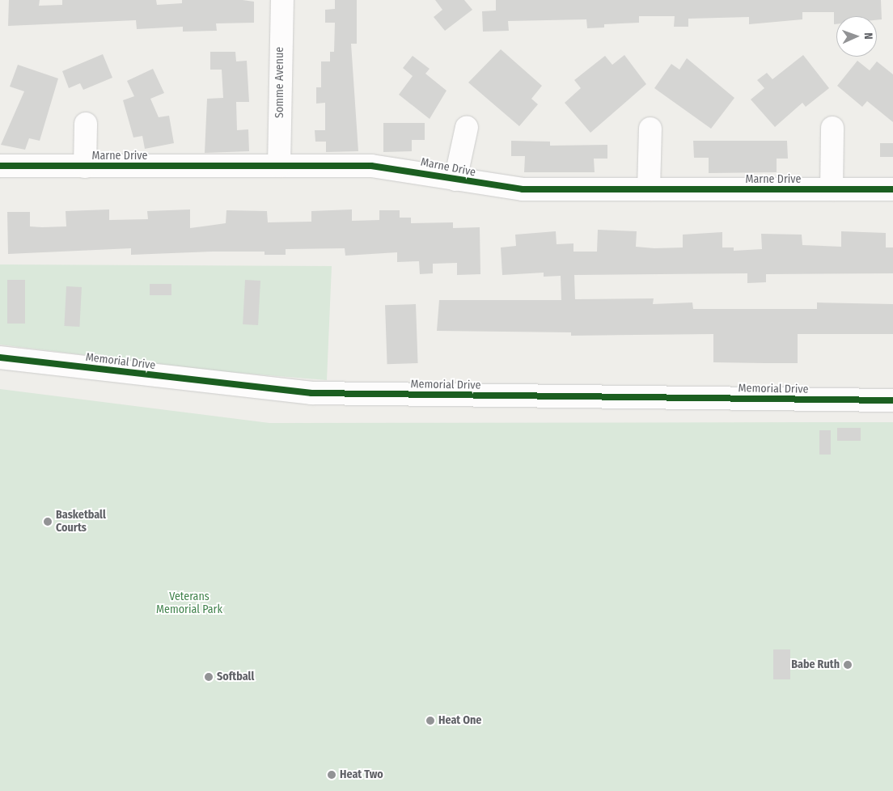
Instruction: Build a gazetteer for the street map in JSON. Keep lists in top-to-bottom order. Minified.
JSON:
{"streets":{"street":["Somme Avenue","Marne Drive","Memorial Drive"]},"crossings":[["Somme Avenue","Marne Drive"]],"parks":["Veterans Memorial Park"],"places":["Basketball Courts","Babe Ruth","Softball","Heat One","Heat Two"],"north":"right"}
